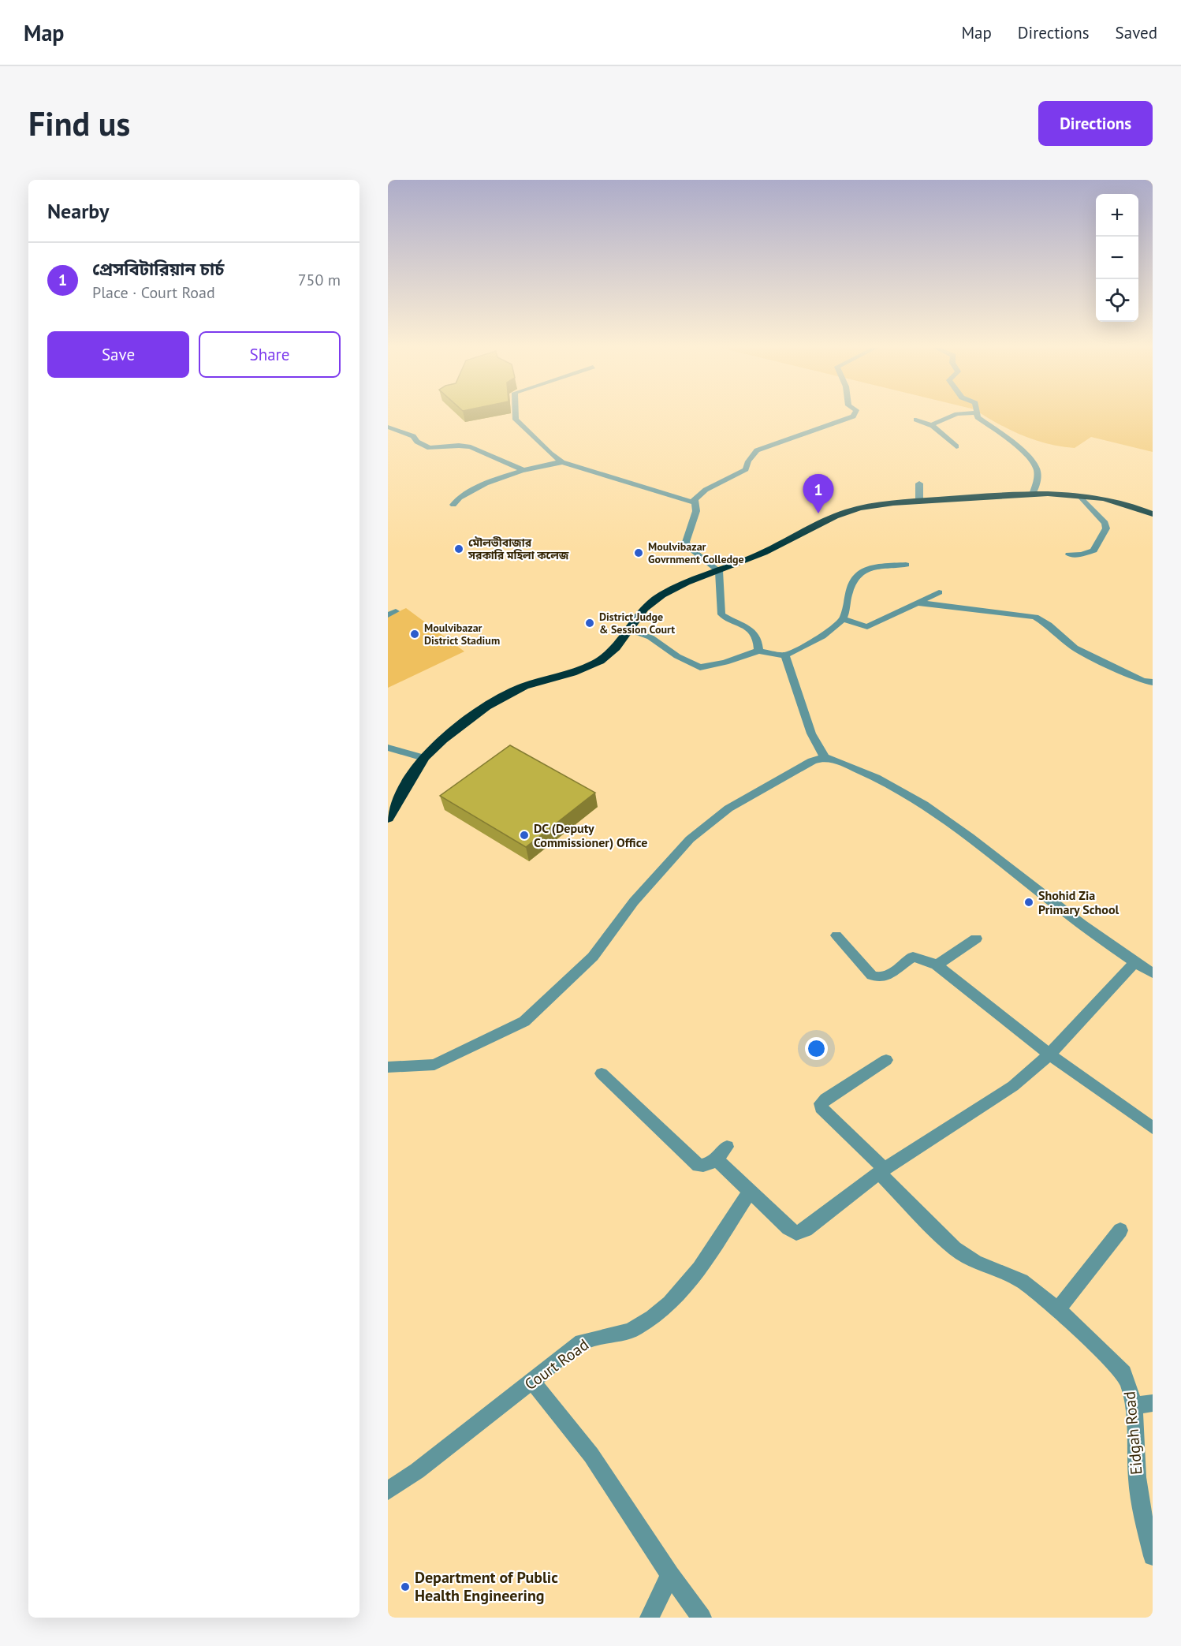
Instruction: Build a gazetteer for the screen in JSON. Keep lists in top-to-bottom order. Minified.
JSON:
{"streets":{"street":["Court Road","Eidgah Road"]},"places":["মৌলভীবাজার সরকারি মহিলা কলেজ","Moulvibazar Govrnment Colledge","District Judge & Session Court","Moulvibazar District Stadium","DC (Deputy Commissioner) Office","Shohid Zia Primary School","Department of Public Health Engineering"],"page":{"header":"Map","nav":["Map","Directions","Saved"],"buttons":["Directions",["Save","Share"]],"title":"Find us","heading":"Nearby","map_buttons":["+","−"],"list":[{"mark":"1","name":"প্রেসবিটারিয়ান চার্চ","note":"Place · Court Road","value":"750 m"}],"pins":"1"}}
